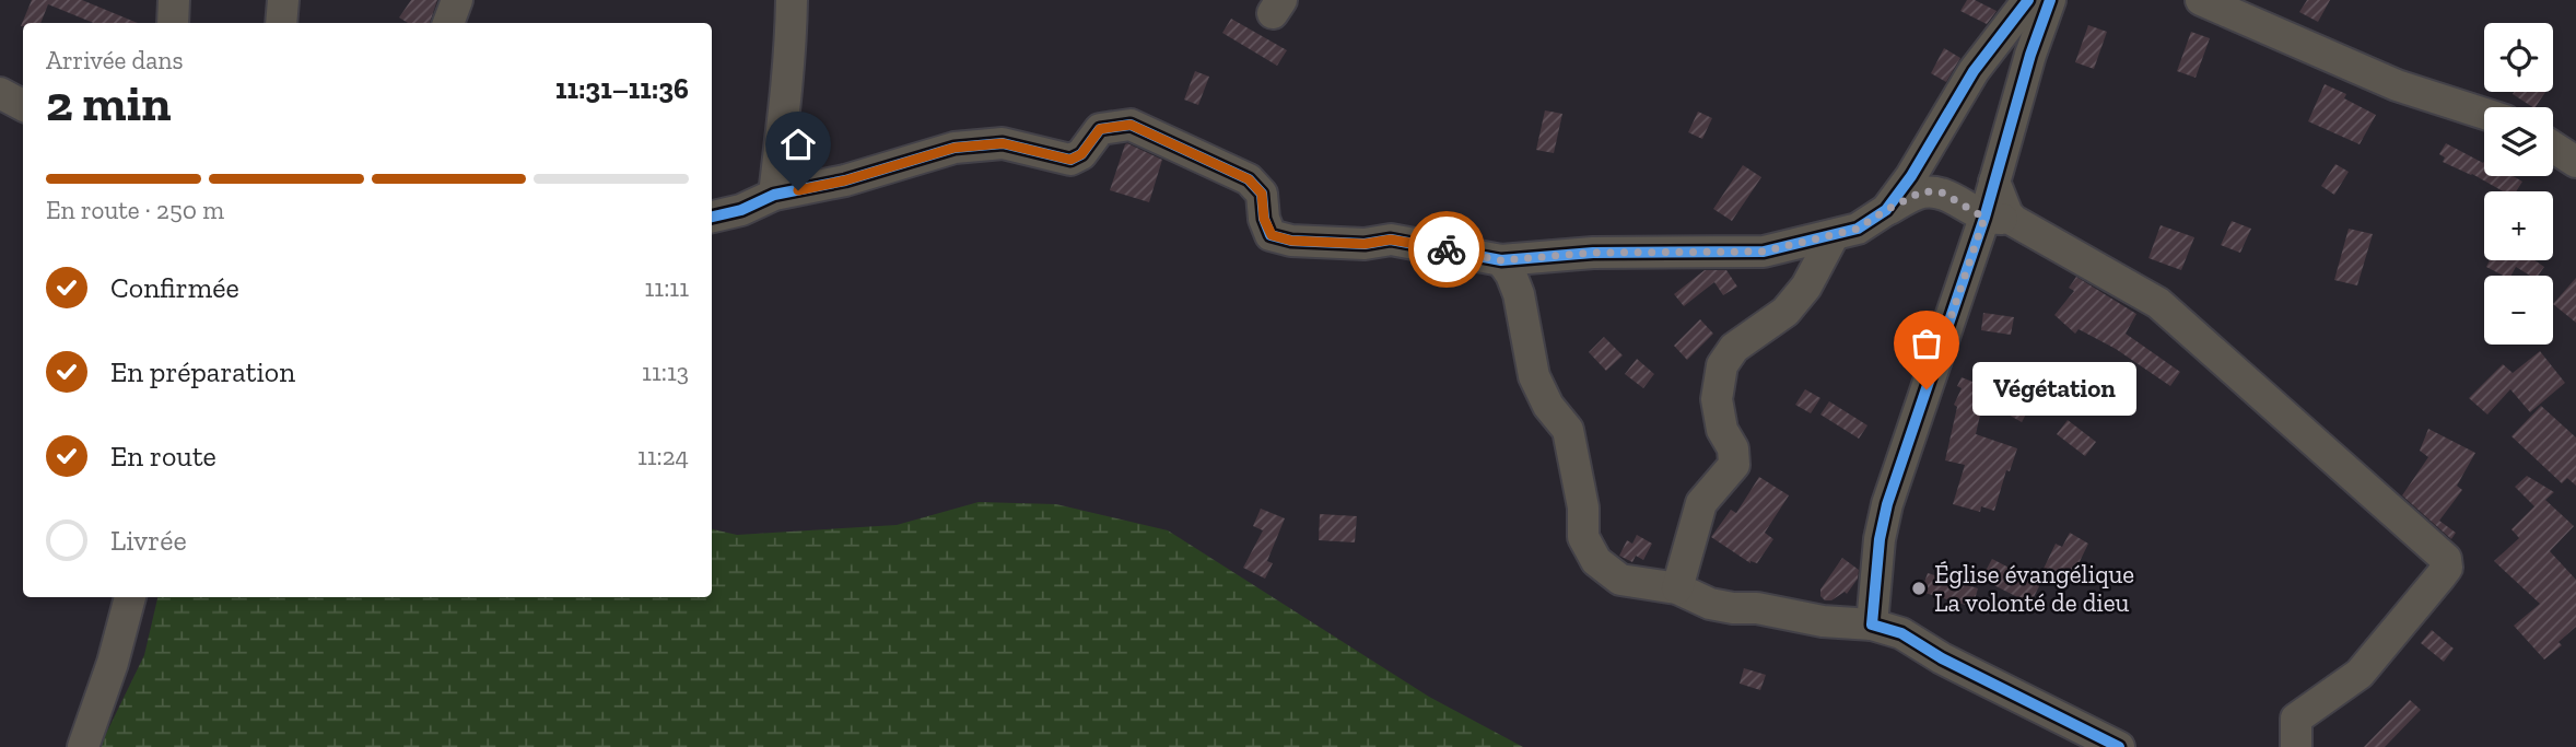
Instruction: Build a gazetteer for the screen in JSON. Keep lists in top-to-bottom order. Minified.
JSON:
{"places":["Végétation","Église évangélique La volonté de dieu"],"page":{"map_buttons":["+","−"],"heading":["2 min","Arrivée dans","11:31–11:36"],"bar":"En route · 250 m","list":[["Confirmée","11:11"],["En préparation","11:13"],["En route","11:24"],"Livrée"],"bubble":"Végétation"}}
